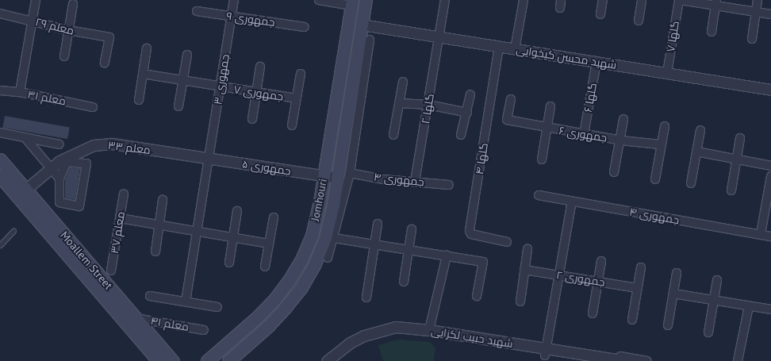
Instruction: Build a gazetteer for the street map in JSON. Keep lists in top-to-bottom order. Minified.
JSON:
{"streets":{"main road":["Jomhouri","Moallem Street"],"street":["جمهوری ۹","معلم ۲۹","گلها ۷","شهید محسن کیخوایی","جمهوری ۳","جمهوری ۷","معلم ۳۱","گلها ۶","گلها ۲","جمهوری ۶","معلم ۳۳","گلها ۴","جمهوری ۵","جمهوری ۴","معلم ۳۷","جمهوری ۲","معلم ۴۱","شهید حبیب لکزایی"]},"crossings":[["جمهوری ۹","جمهوری ۳"],["گلها ۷","شهید محسن کیخوایی"],["شهید محسن کیخوایی","گلها ۶"],["شهید محسن کیخوایی","گلها ۲"],["شهید محسن کیخوایی","گلها ۴"],["شهید محسن کیخوایی","Jomhouri"],["جمهوری ۳","جمهوری ۷"],["جمهوری ۳","معلم ۳۳"],["جمهوری ۳","جمهوری ۵"],["گلها ۶","جمهوری ۶"],["گلها ۲","جمهوری ۴"],["معلم ۳۳","جمهوری ۵"],["معلم ۳۳","Moallem Street"],["جمهوری ۵","Jomhouri"],["Moallem Street","معلم ۴۱"]]}
